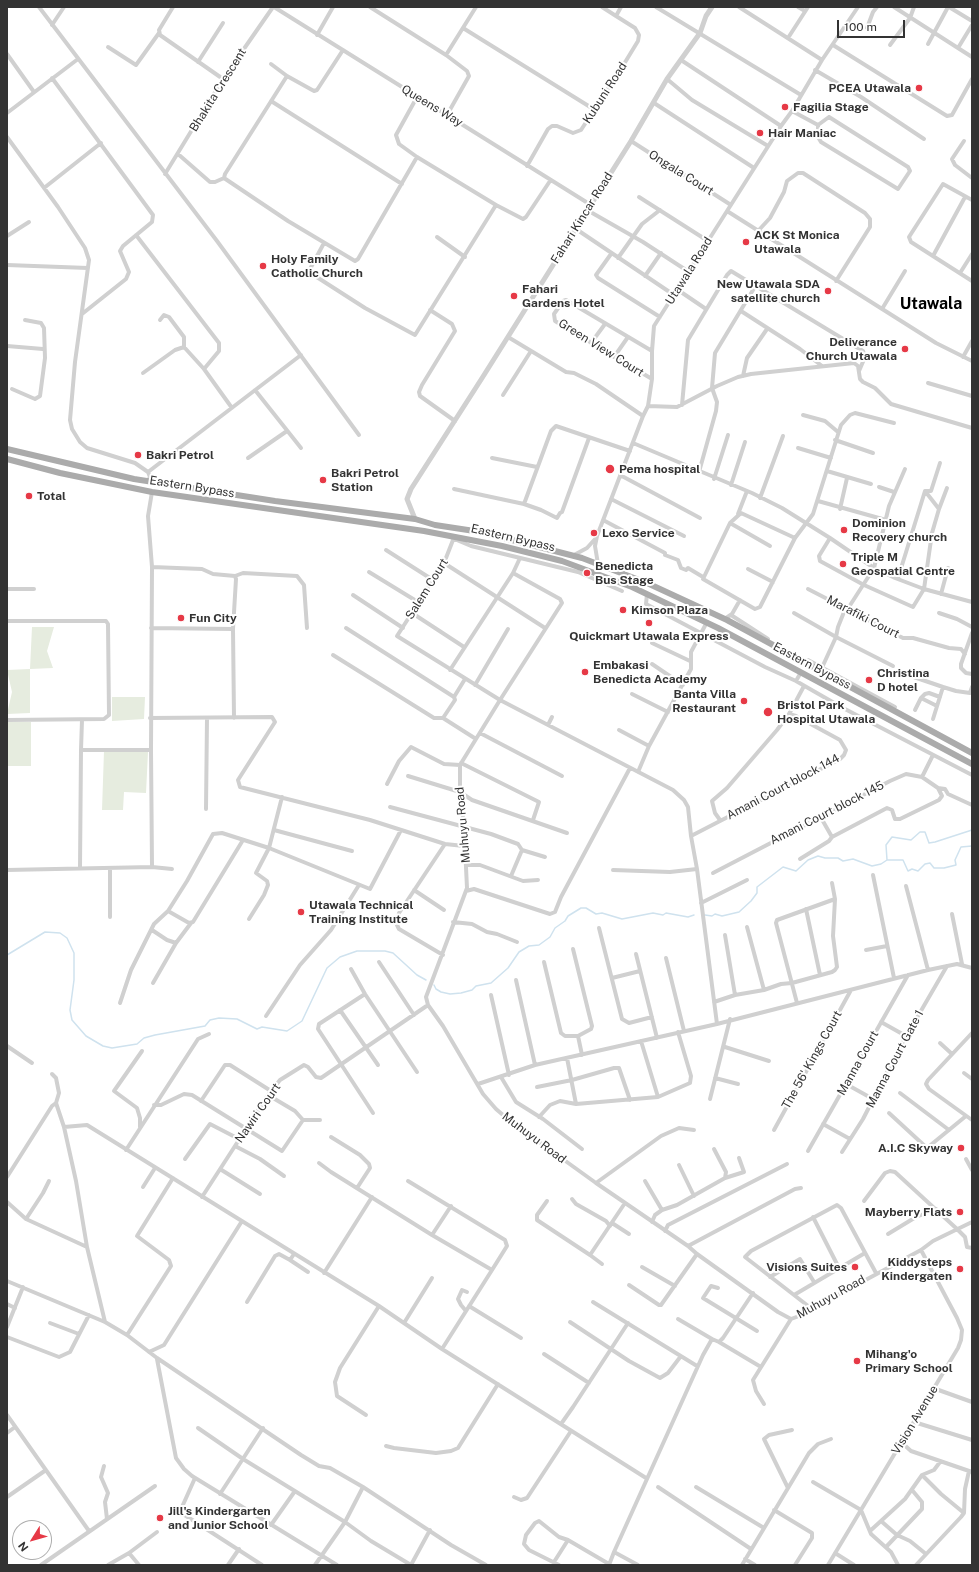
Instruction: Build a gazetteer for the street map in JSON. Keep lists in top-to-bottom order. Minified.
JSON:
{"streets":{"main road":["Eastern Bypass"],"street":["Bhakita Crescent","Kubuni Road","Queens Way","Ongala Court","Fahari Kincar Road","Utawala Road","Green View Court","Salem Court","Marafiki Court","Amani Court block 144","Amani Court block 145","Muhuyu Road","Manna Court Gate 1","The 56' Kings Court","Manna Court","Nawiri Court","Vision Avenue"]},"crossings":[["Bhakita Crescent","Queens Way"],["Kubuni Road","Queens Way"],["Queens Way","Fahari Kincar Road"],["Ongala Court","Fahari Kincar Road"],["Ongala Court","Utawala Road"],["Fahari Kincar Road","Eastern Bypass"],["Utawala Road","Green View Court"],["Utawala Road","Eastern Bypass"],["Eastern Bypass","Salem Court"],["Muhuyu Road","Nawiri Court"],["Muhuyu Road","Vision Avenue"]],"districts":["Utawala"],"places":["PCEA Utawala","Fagilia Stage","Hair Maniac","ACK St Monica Utawala","Holy Family Catholic Church","New Utawala SDA satellite church","Fahari Gardens Hotel","Deliverance Church Utawala","Bakri Petrol","Pema hospital","Bakri Petrol Station","Total","Dominion Recovery church","Lexo Service","Triple M Geospatial Centre","Benedicta Bus Stage","Kimson Plaza","Fun City","Quickmart Utawala Express","Embakasi Benedicta Academy","Christina D hotel","Banta Villa Restaurant","Bristol Park Hospital Utawala","Utawala Technical Training Institute","A.I.C Skyway","Mayberry Flats","Visions Suites","Kiddysteps Kindergaten","Mihang'o Primary School","Jill's Kindergarten and Junior School"],"scale_bar":"100 m","north":"bottom left"}
